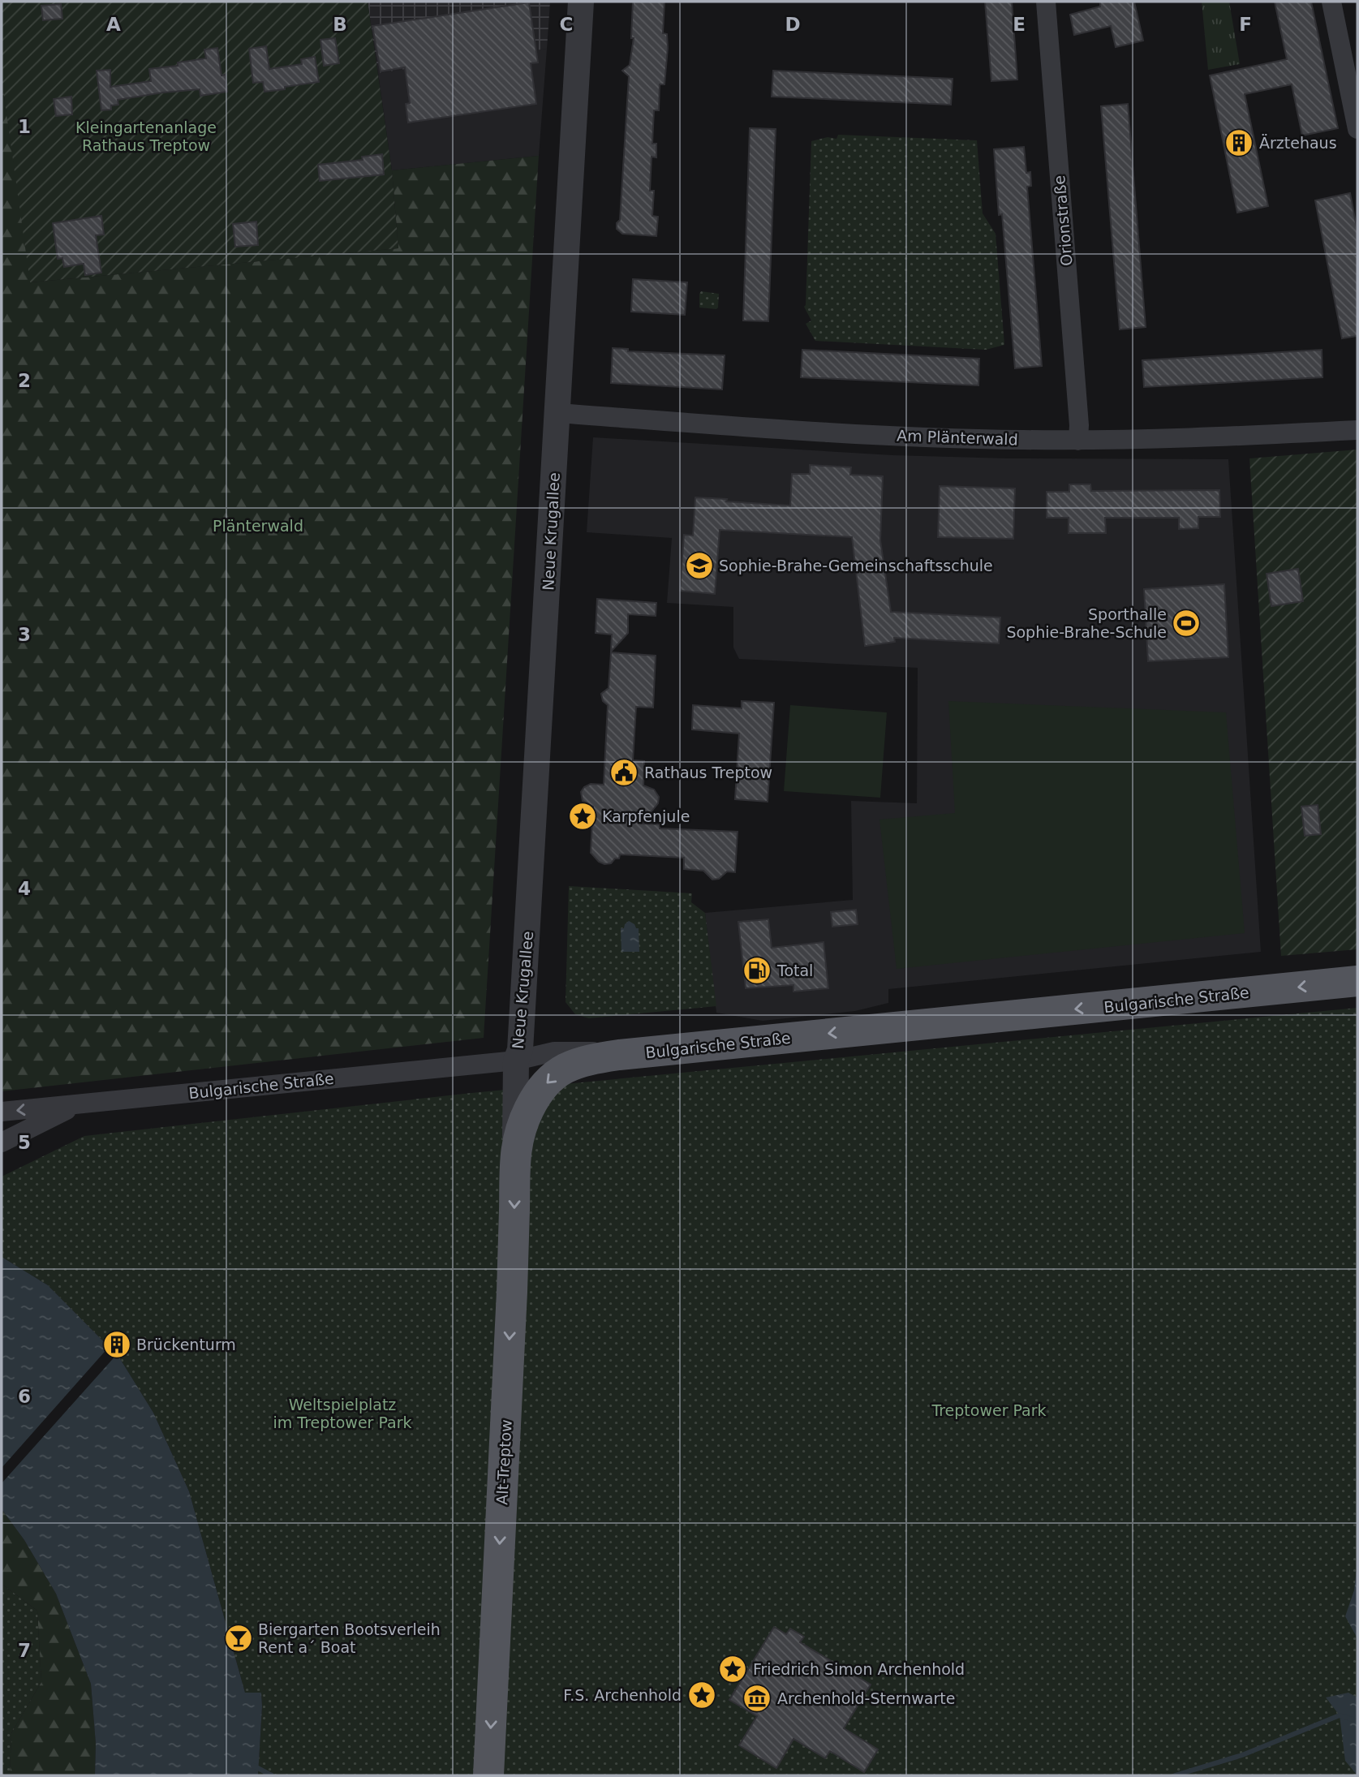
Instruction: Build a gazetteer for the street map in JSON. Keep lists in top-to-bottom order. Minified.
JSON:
{"streets":{"main road":["Bulgarische Straße","Alt-Treptow"],"street":["Orionstraße","Am Plänterwald","Neue Krugallee"]},"crossings":[["Orionstraße","Am Plänterwald"],["Am Plänterwald","Neue Krugallee"],["Neue Krugallee","Bulgarische Straße"],["Neue Krugallee","Alt-Treptow"],["Bulgarische Straße","Alt-Treptow"]],"one_way":["Bulgarische Straße","Alt-Treptow"],"parks":["Kleingartenanlage Rathaus Treptow","Plänterwald","Weltspielplatz im Treptower Park","Treptower Park"],"places":{"building":["Ärztehaus","Brückenturm"],"school or university":["Sophie-Brahe-Gemeinschaftsschule"],"sports":["Sporthalle Sophie-Brahe-Schule"],"public building":["Rathaus Treptow"],"place":["Karpfenjule","Friedrich Simon Archenhold","F.S. Archenhold"],"fuel station":["Total"],"bar":["Biergarten Bootsverleih Rent a´ Boat"],"museum":["Archenhold-Sternwarte"]},"grid":{"columns":["A","B","C","D","E","F"],"rows":["1","2","3","4","5","6","7"]}}
